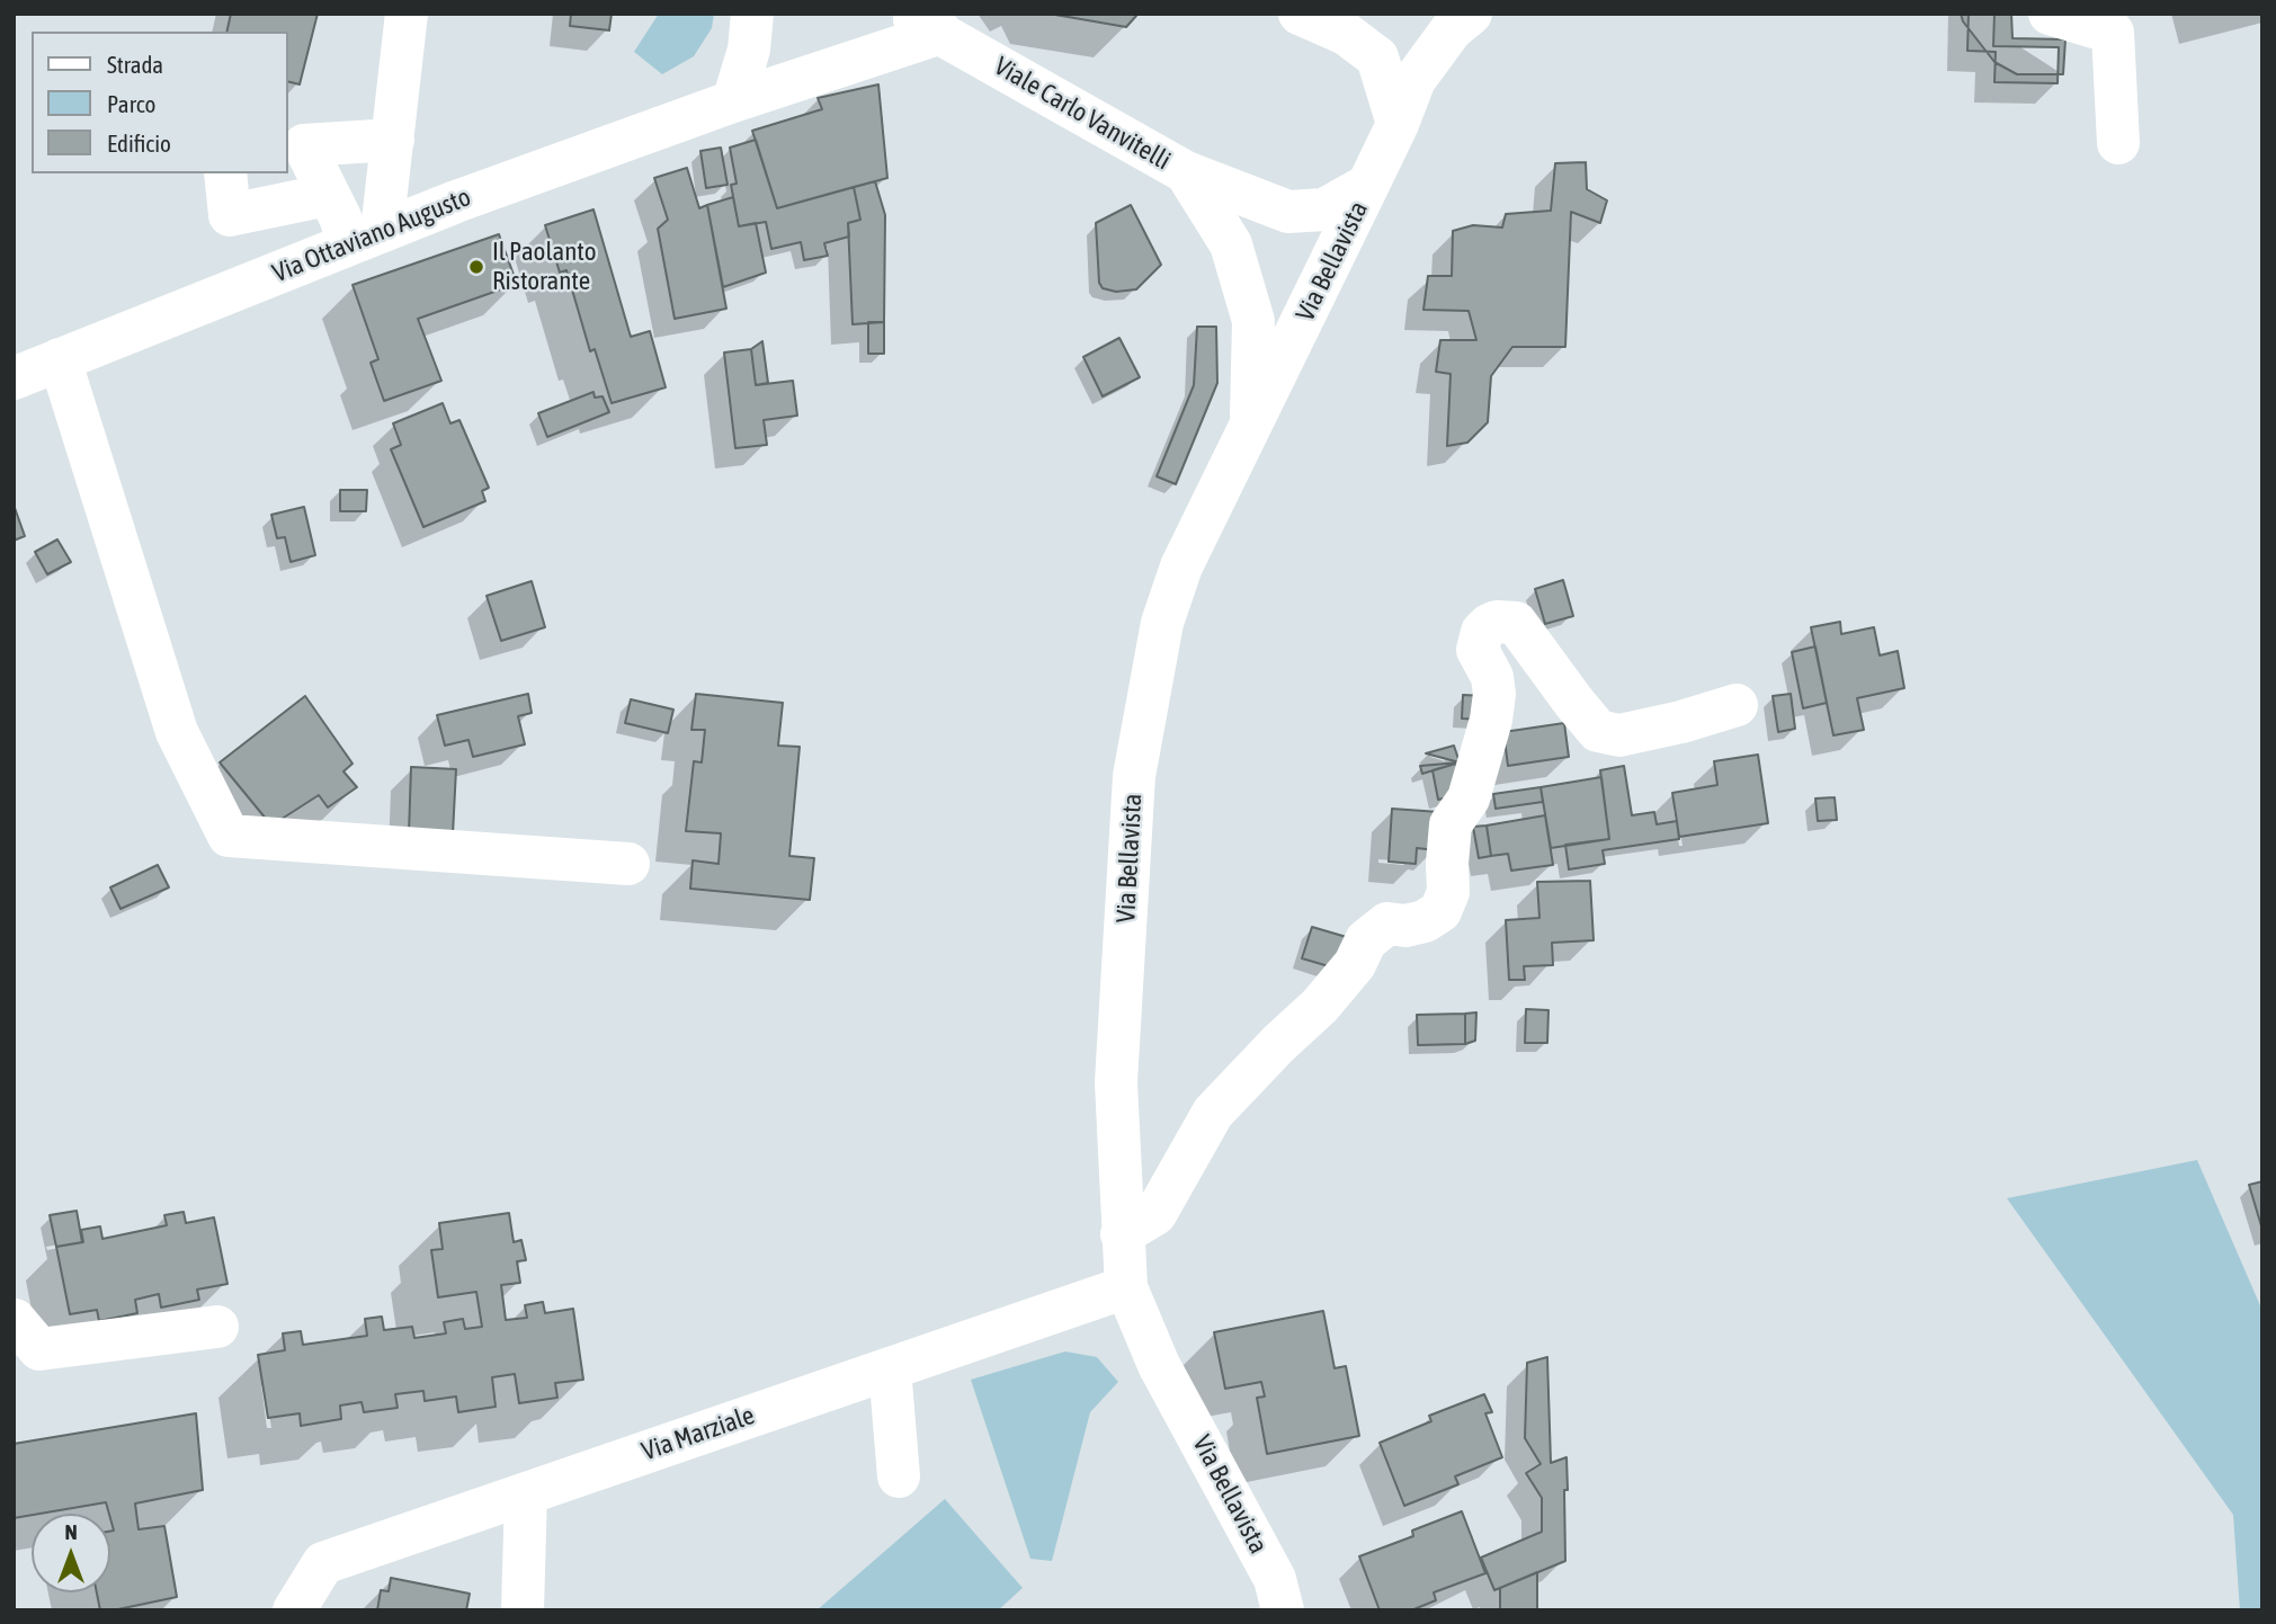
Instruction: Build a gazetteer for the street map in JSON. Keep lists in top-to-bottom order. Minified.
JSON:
{"streets":{"street":["Viale Carlo Vanvitelli","Via Ottaviano Augusto","Via Bellavista","Via Marziale"]},"crossings":[["Viale Carlo Vanvitelli","Via Ottaviano Augusto"],["Viale Carlo Vanvitelli","Via Bellavista"],["Via Bellavista","Via Marziale"]],"places":["Il Paolanto Ristorante"],"legend":["Strada","Parco","Edificio"],"north":"top"}
